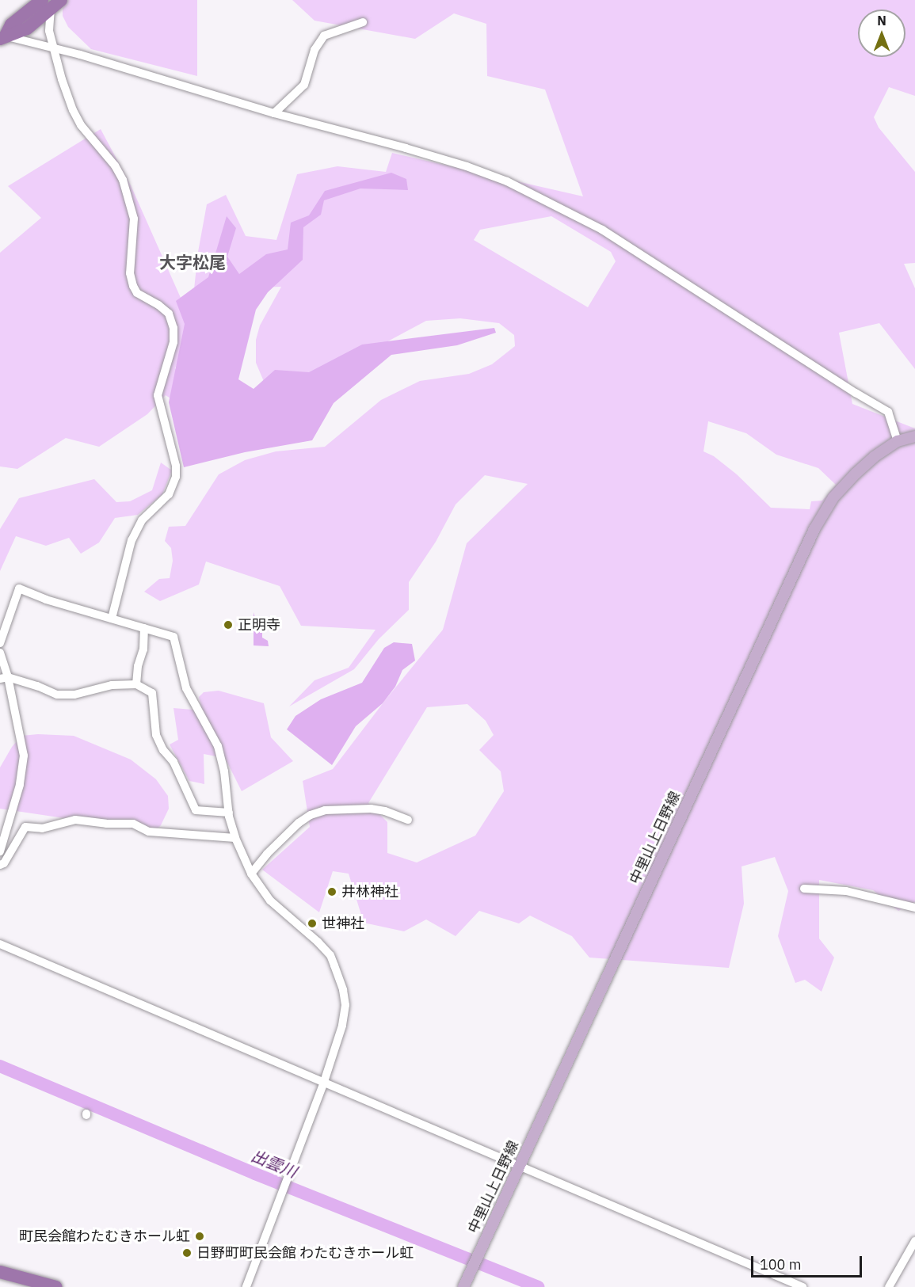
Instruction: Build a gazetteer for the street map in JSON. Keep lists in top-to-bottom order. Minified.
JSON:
{"streets":{"main road":["中里山上日野線"]},"districts":["大字松尾"],"water":["出雲川"],"places":["正明寺","井林神社","世神社","町民会館わたむきホール虹","日野町町民会館 わたむきホール虹"],"scale_bar":"100 m","north":"top"}
